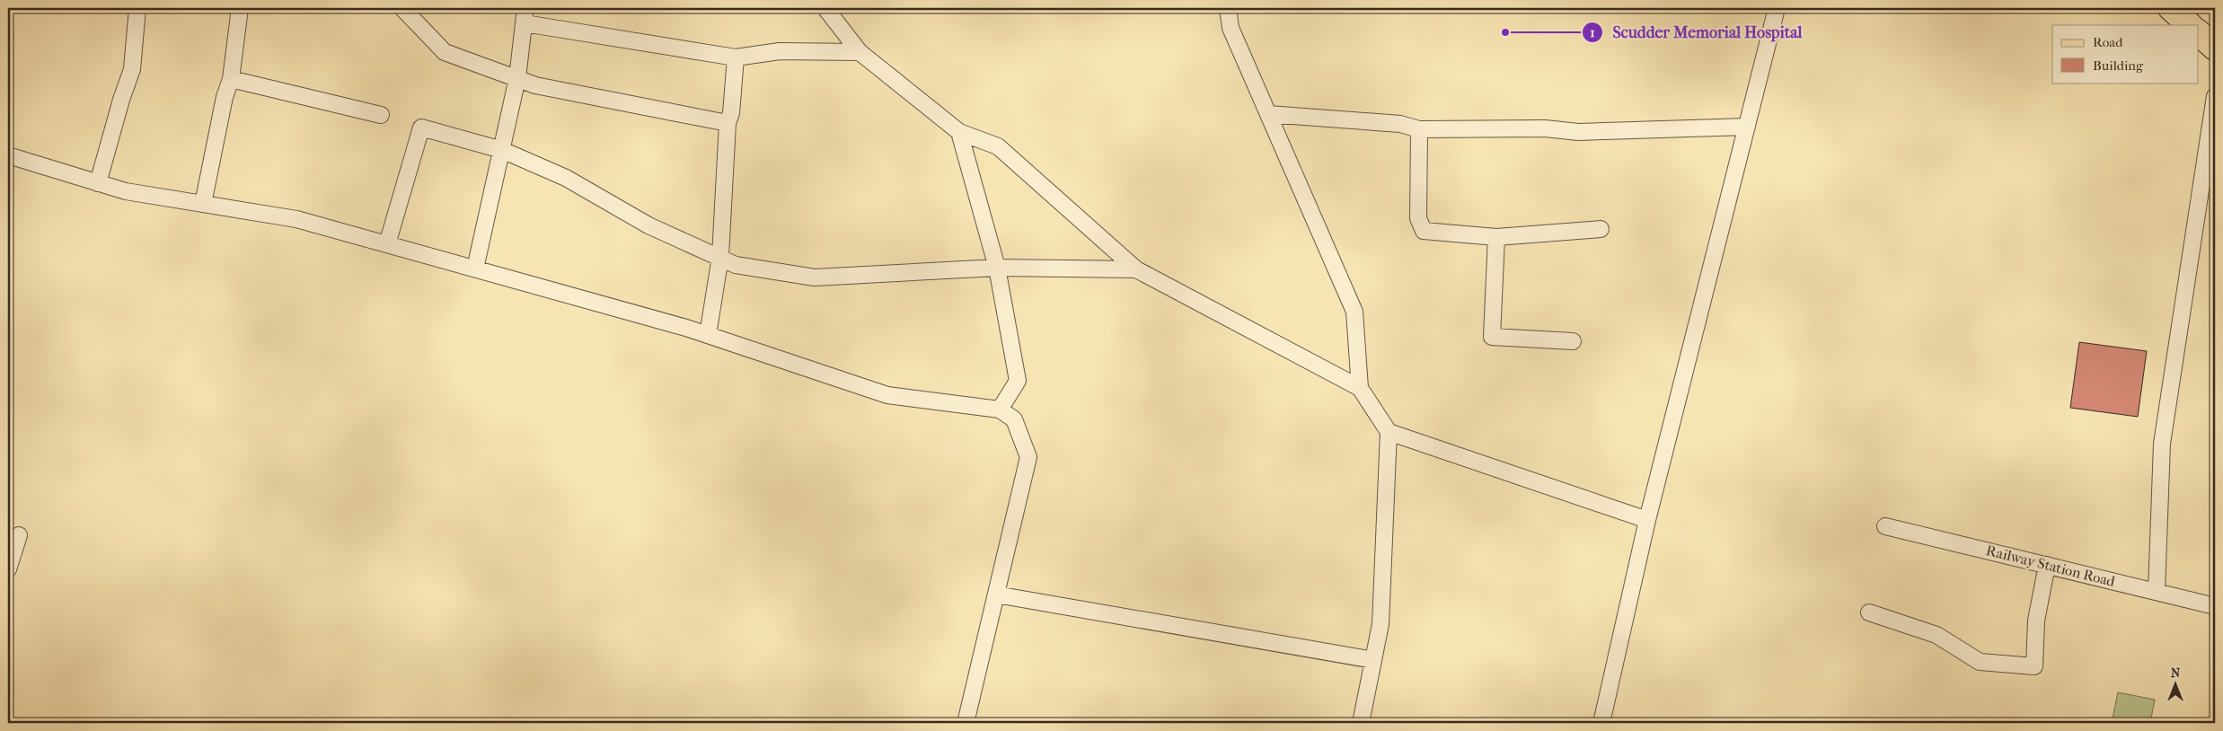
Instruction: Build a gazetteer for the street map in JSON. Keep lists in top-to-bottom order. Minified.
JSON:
{"streets":{"street":["Railway Station Road"]},"places":["Scudder Memorial Hospital"],"legend":["Road","Building"],"north":"top"}
